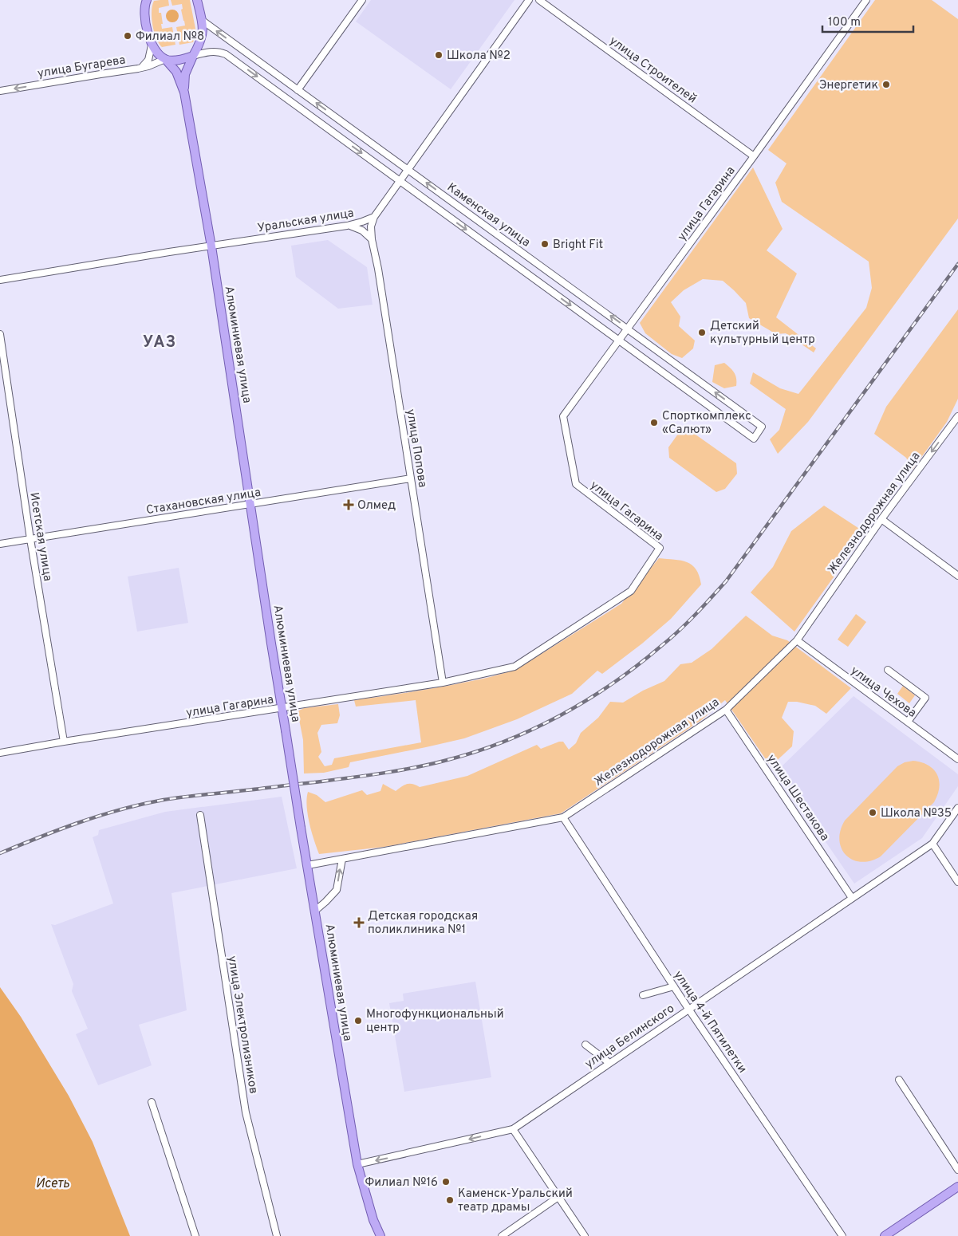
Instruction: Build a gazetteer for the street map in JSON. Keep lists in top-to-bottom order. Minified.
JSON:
{"streets":{"main road":["Алюминиевая улица"],"street":["улица Бугарева","улица Строителей","улица Гагарина","Каменская улица","Уральская улица","улица Попова","Стахановская улица","Железнодорожная улица","Исетская улица","улица Чехова","улица Шестакова","улица 4-й Пятилетки","улица Электролизников","улица Белинского"]},"crossings":[["улица Строителей","улица Гагарина"],["улица Гагарина","Каменская улица"],["улица Гагарина","Алюминиевая улица"],["улица Гагарина","улица Попова"],["улица Гагарина","Исетская улица"],["Уральская улица","Алюминиевая улица"],["Уральская улица","улица Попова"],["Алюминиевая улица","Стахановская улица"],["Алюминиевая улица","Железнодорожная улица"],["Алюминиевая улица","улица Белинского"],["улица Попова","Стахановская улица"],["Стахановская улица","Исетская улица"],["Железнодорожная улица","улица Чехова"],["Железнодорожная улица","улица Шестакова"],["Железнодорожная улица","улица 4-й Пятилетки"],["улица Шестакова","улица Белинского"],["улица 4-й Пятилетки","улица Белинского"]],"one_way":["улица Бугарева"],"districts":["УАЗ"],"water":["Исеть"],"places":{"other":["Филиал №8","Школа №2","Энергетик","Bright Fit","Детский культурный центр","Спорткомплекс «Салют»","Школа №35","Многофункциональный центр","Филиал №16","Каменск-Уральский театр драмы"],"health":["Олмед","Детская городская поликлиника №1"]},"scale_bar":"100 m"}
